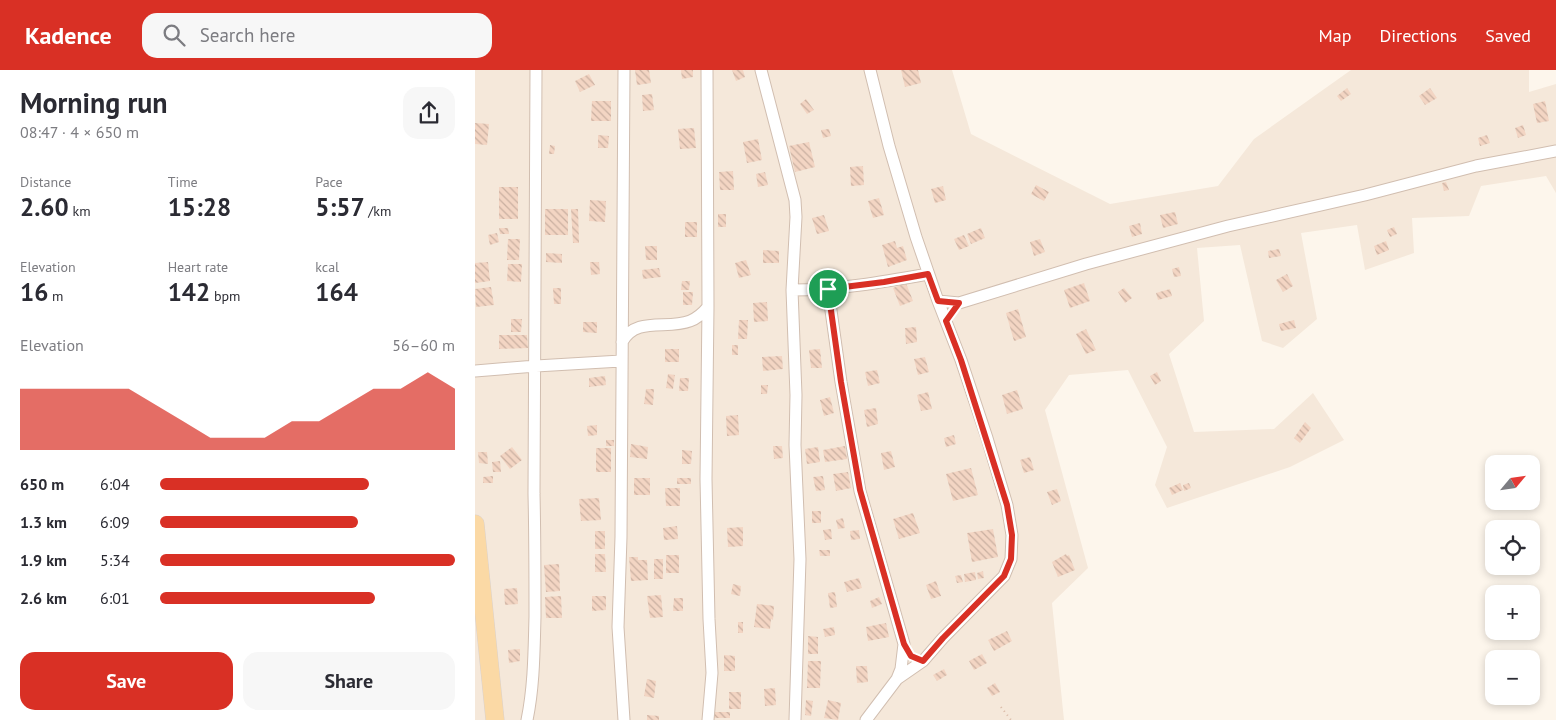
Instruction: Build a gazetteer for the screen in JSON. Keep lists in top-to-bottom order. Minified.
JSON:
{"north":"top right","page":{"header":"Kadence","search":"Search here","nav":["Map","Directions","Saved"],"heading":["Morning run","08:47 · 4 × 650 m"],"stats":[["Distance","2.60 km"],["Time","15:28"],["Pace","5:57 /km"],["Elevation","16 m"],["Heart rate","142 bpm"],["kcal","164"]],"chart":["Elevation","56–60 m"],"map_buttons":["+","−"],"list":[{"name":"650 m","note":"6:04"},{"name":"1.3 km","note":"6:09"},{"name":"1.9 km","note":"5:34"},{"name":"2.6 km","note":"6:01"}],"buttons":["Save","Share"]}}
